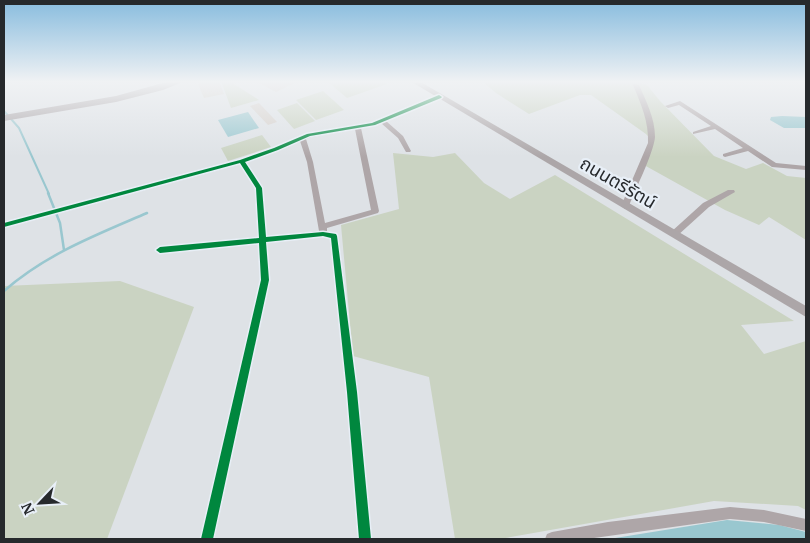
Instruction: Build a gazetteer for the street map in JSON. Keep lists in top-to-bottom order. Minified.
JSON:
{"streets":{"main road":["ถนนตรีรัตน์"]},"north":"bottom left"}
